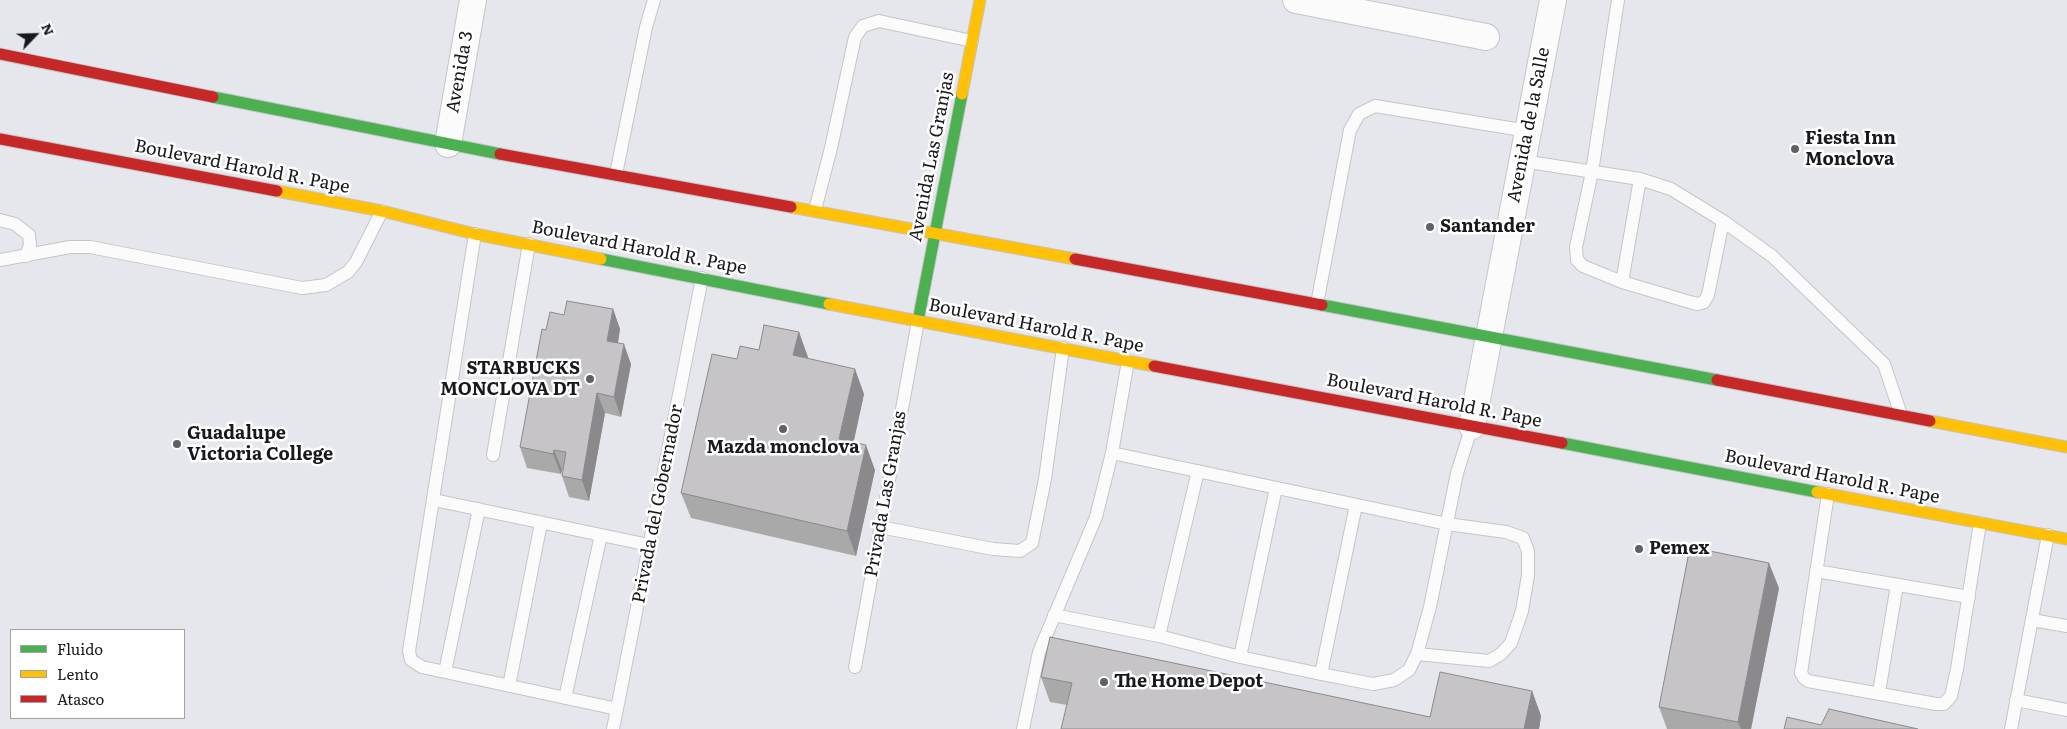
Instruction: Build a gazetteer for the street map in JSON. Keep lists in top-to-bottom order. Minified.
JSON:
{"streets":{"main road":["Avenida Las Granjas","Boulevard Harold R. Pape"],"street":["Avenida 3","Avenida de la Salle"],"lane":["Privada Las Granjas","Privada del Gobernador"]},"crossings":[["Avenida de la Salle","Boulevard Harold R. Pape"],["Avenida Las Granjas","Boulevard Harold R. Pape"],["Avenida Las Granjas","Privada Las Granjas"],["Boulevard Harold R. Pape","Privada Las Granjas"],["Boulevard Harold R. Pape","Privada del Gobernador"]],"places":["Fiesta Inn Monclova","Santander","STARBUCKS MONCLOVA DT","Mazda monclova","Guadalupe Victoria College","Pemex","The Home Depot"],"legend":["Fluido","Lento","Atasco"],"north":"top right"}
